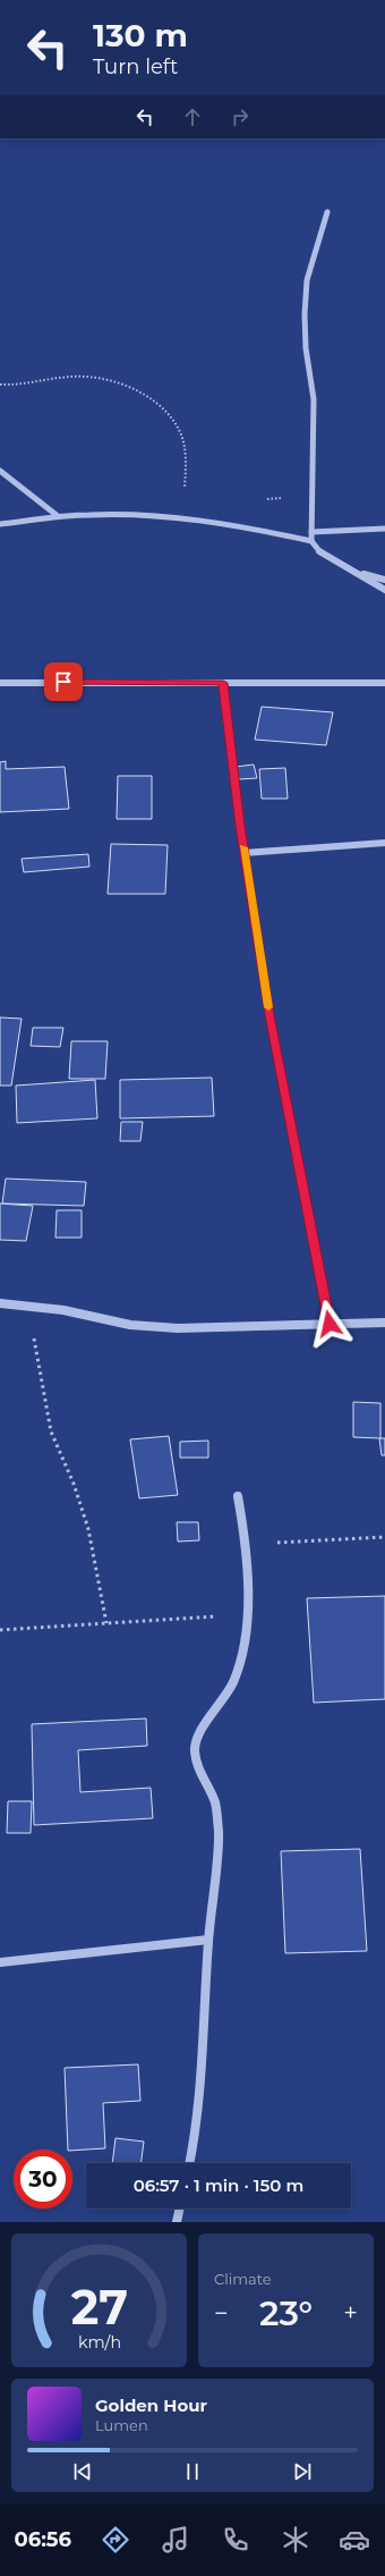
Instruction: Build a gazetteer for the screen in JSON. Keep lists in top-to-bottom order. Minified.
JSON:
{"page":{"turn":["130 m","Turn left"],"limit":"30","trip":"06:57 · 1 min · 150 m","tile":"Climate","heat":["−","23°","+"],"song":["Golden Hour","Lumen"],"tabs":"06:56","gauge":["27","km/h"]}}
